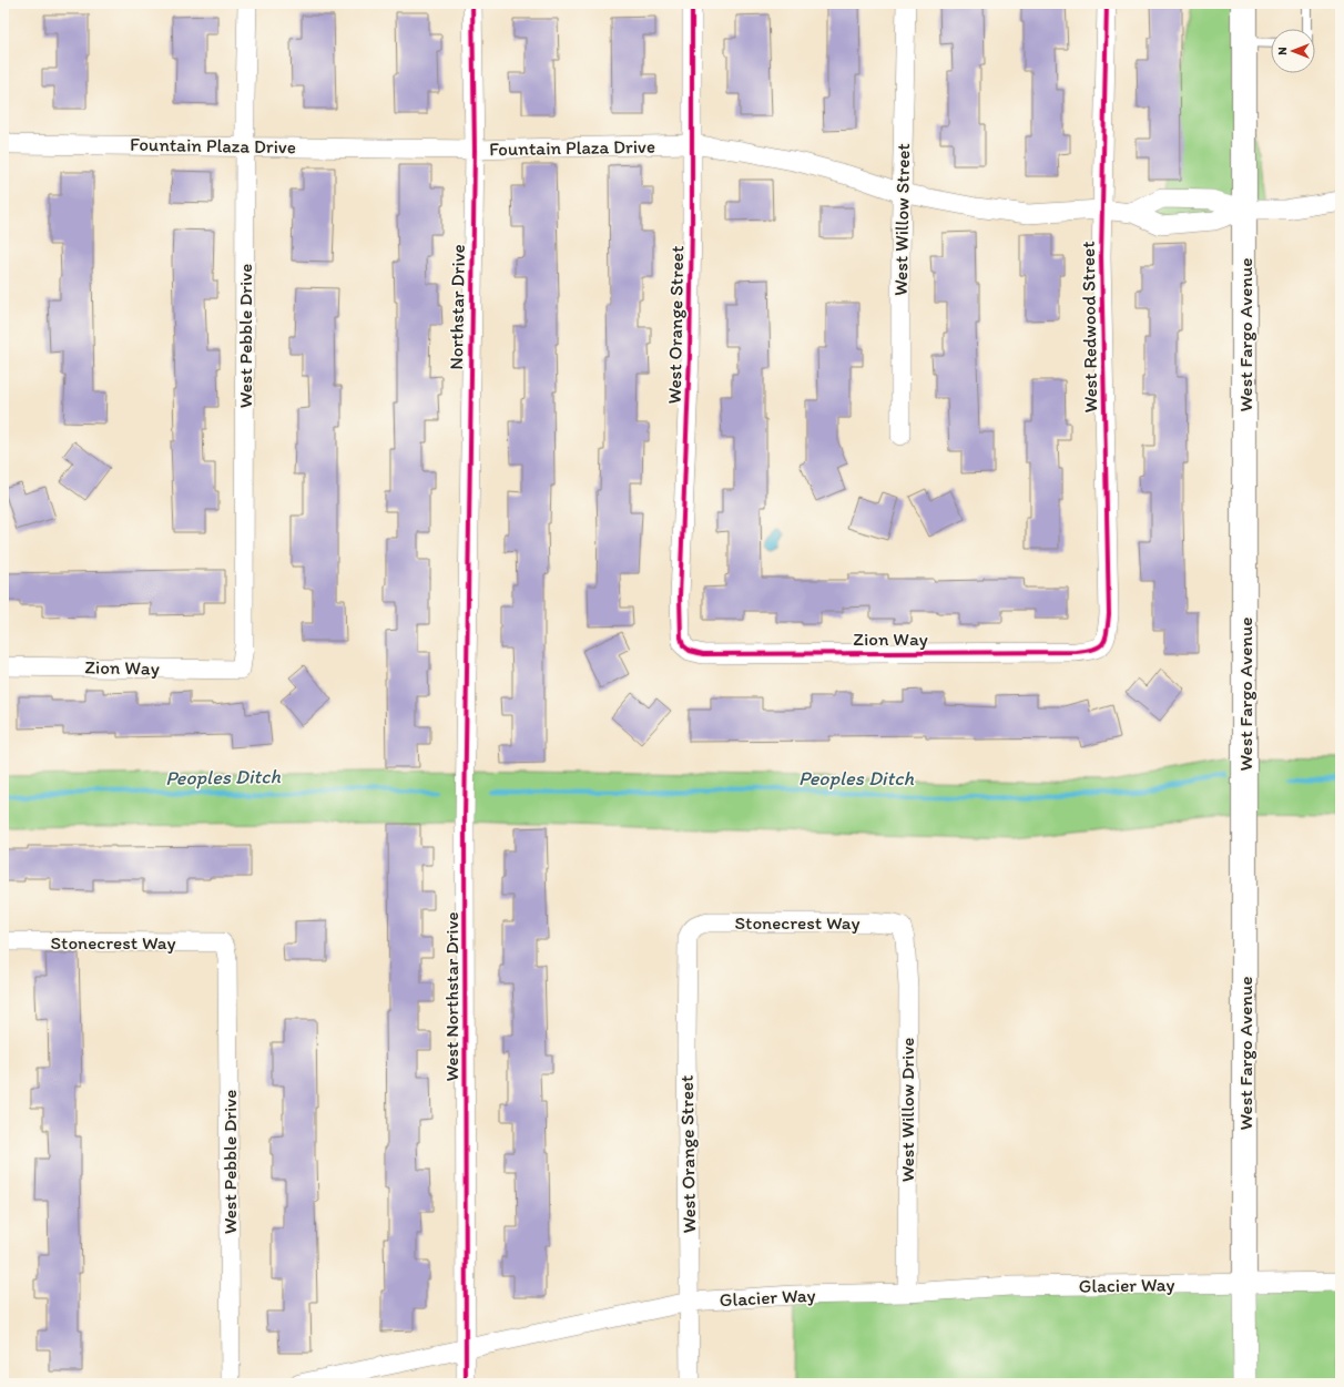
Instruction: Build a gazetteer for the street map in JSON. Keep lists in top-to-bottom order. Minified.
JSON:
{"streets":{"main road":["West Fargo Avenue"],"street":["Fountain Plaza Drive","West Willow Street","Northstar Drive","West Orange Street","West Redwood Street","West Pebble Drive","Zion Way","Stonecrest Way","West Northstar Drive","West Willow Drive","Glacier Way"]},"crossings":[["Fountain Plaza Drive","West Willow Street"],["Fountain Plaza Drive","Northstar Drive"],["Fountain Plaza Drive","West Orange Street"],["Fountain Plaza Drive","West Redwood Street"],["Fountain Plaza Drive","West Fargo Avenue"],["Fountain Plaza Drive","West Pebble Drive"],["Northstar Drive","West Northstar Drive"],["West Orange Street","Zion Way"],["West Orange Street","Stonecrest Way"],["West Orange Street","Glacier Way"],["West Redwood Street","Zion Way"],["West Fargo Avenue","Glacier Way"],["West Pebble Drive","Zion Way"],["West Pebble Drive","Stonecrest Way"],["Stonecrest Way","West Willow Drive"],["West Northstar Drive","Glacier Way"],["West Willow Drive","Glacier Way"]],"water":["Peoples Ditch"],"north":"left"}
